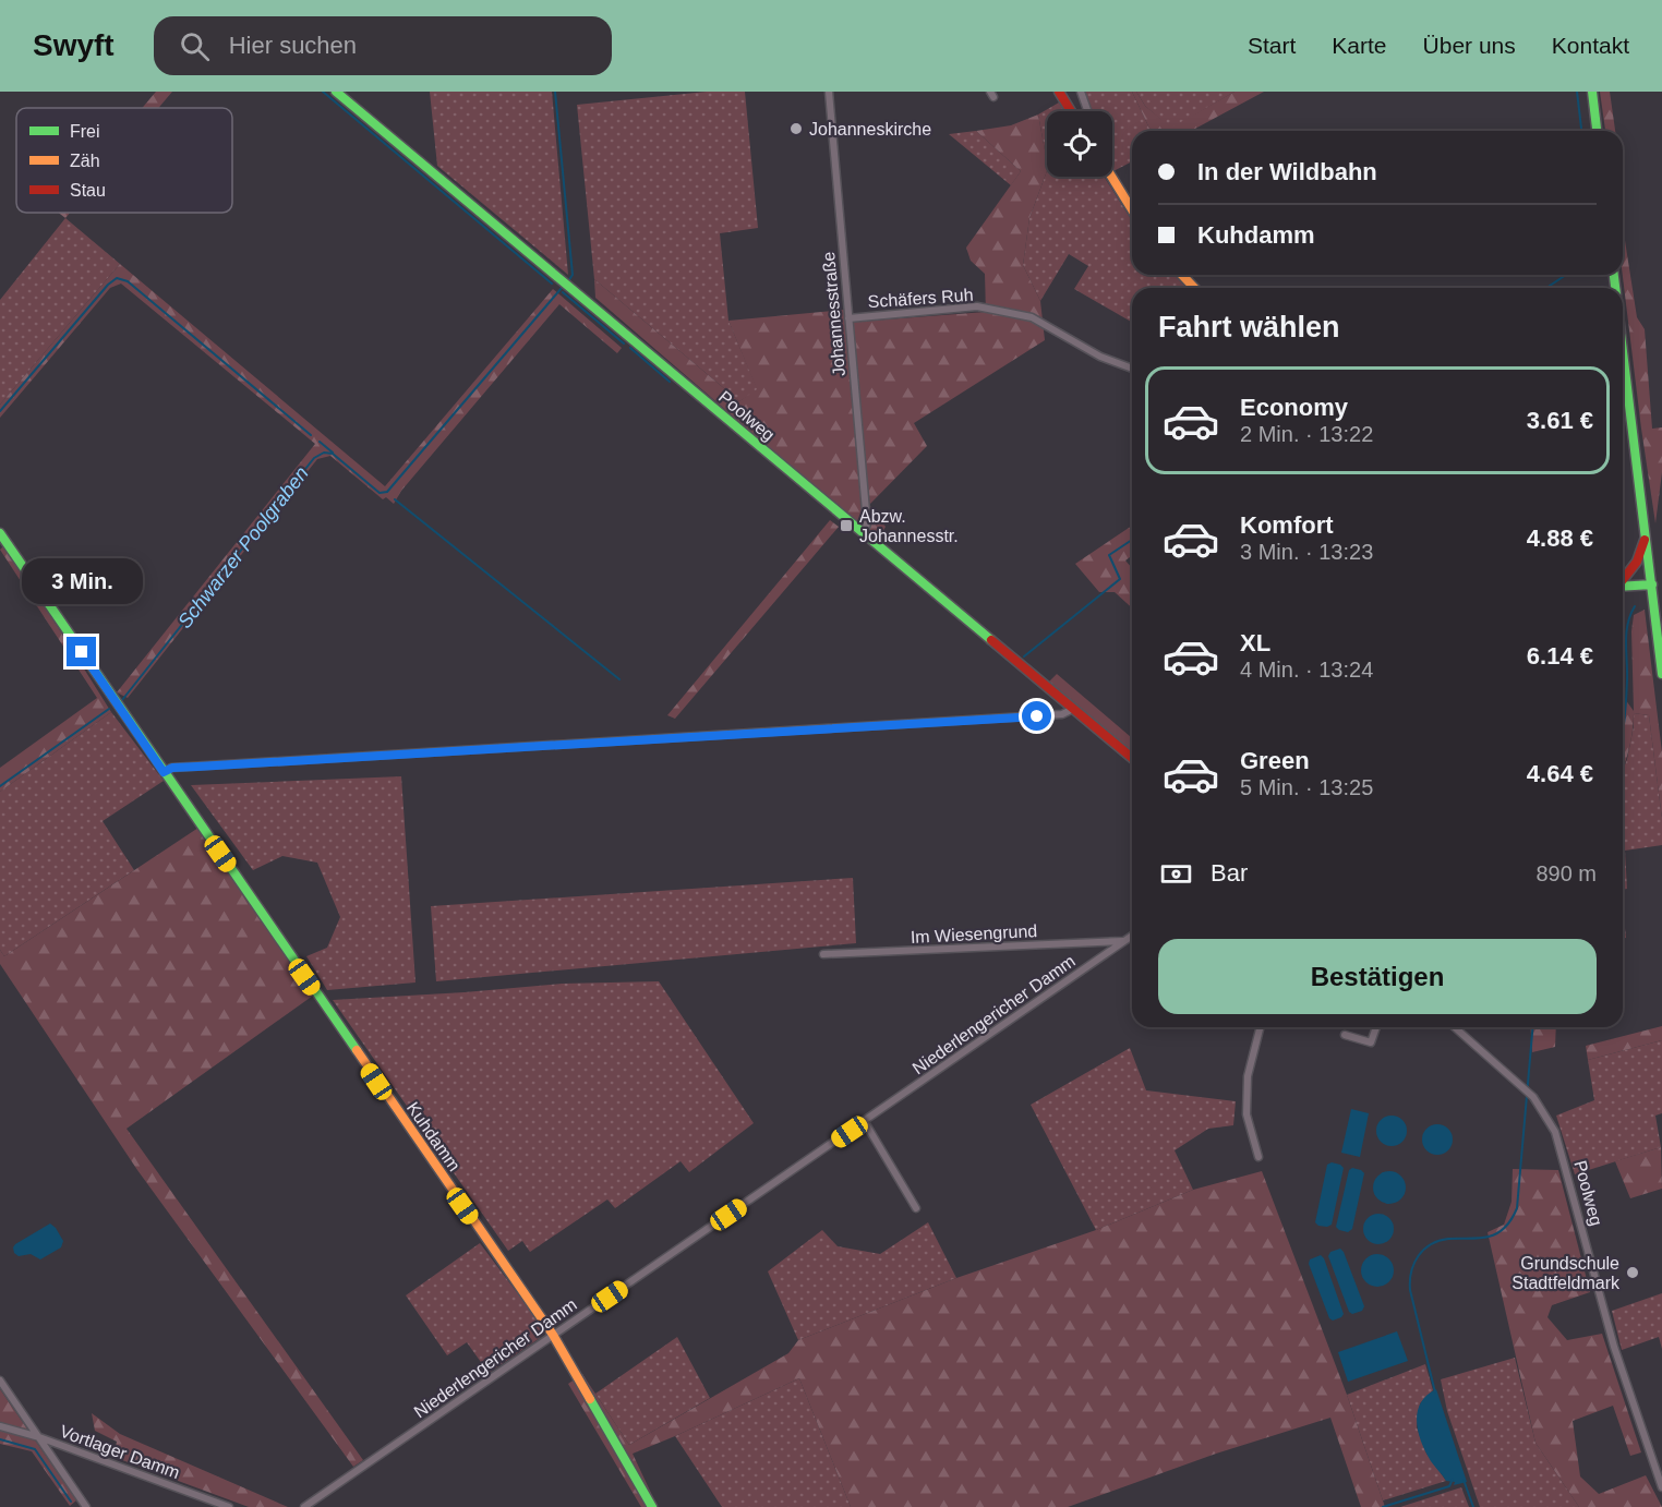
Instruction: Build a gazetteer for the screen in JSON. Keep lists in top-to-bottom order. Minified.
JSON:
{"streets":{"street":["Schäfers Ruh","Johannesstraße","Poolweg","Im Wiesengrund","Niederlengericher Damm","Kuhdamm","Vortlager Damm"]},"crossings":[["Schäfers Ruh","Johannesstraße"],["Johannesstraße","Poolweg"],["Im Wiesengrund","Niederlengericher Damm"],["Niederlengericher Damm","Kuhdamm"]],"water":["Schwarzer Poolgraben"],"places":{"other":["Johanneskirche","Grundschule Stadtfeldmark"],"transit":["Abzw. Johannesstr."]},"legend":["Frei","Zäh","Stau"],"page":{"header":"Swyft","search":"Hier suchen","nav":["Start","Karte","Über uns","Kontakt"],"banner":["In der Wildbahn","Kuhdamm"],"heading":"Fahrt wählen","list":[{"name":"Economy","note":"2 Min. · 13:22","value":"3.61 €"},{"name":"Komfort","note":"3 Min. · 13:23","value":"4.88 €"},{"name":"XL","note":"4 Min. · 13:24","value":"6.14 €"},{"name":"Green","note":"5 Min. · 13:25","value":"4.64 €"}],"bubble":"3 Min.","pay":["Bar","890 m"],"buttons":"Bestätigen"}}
